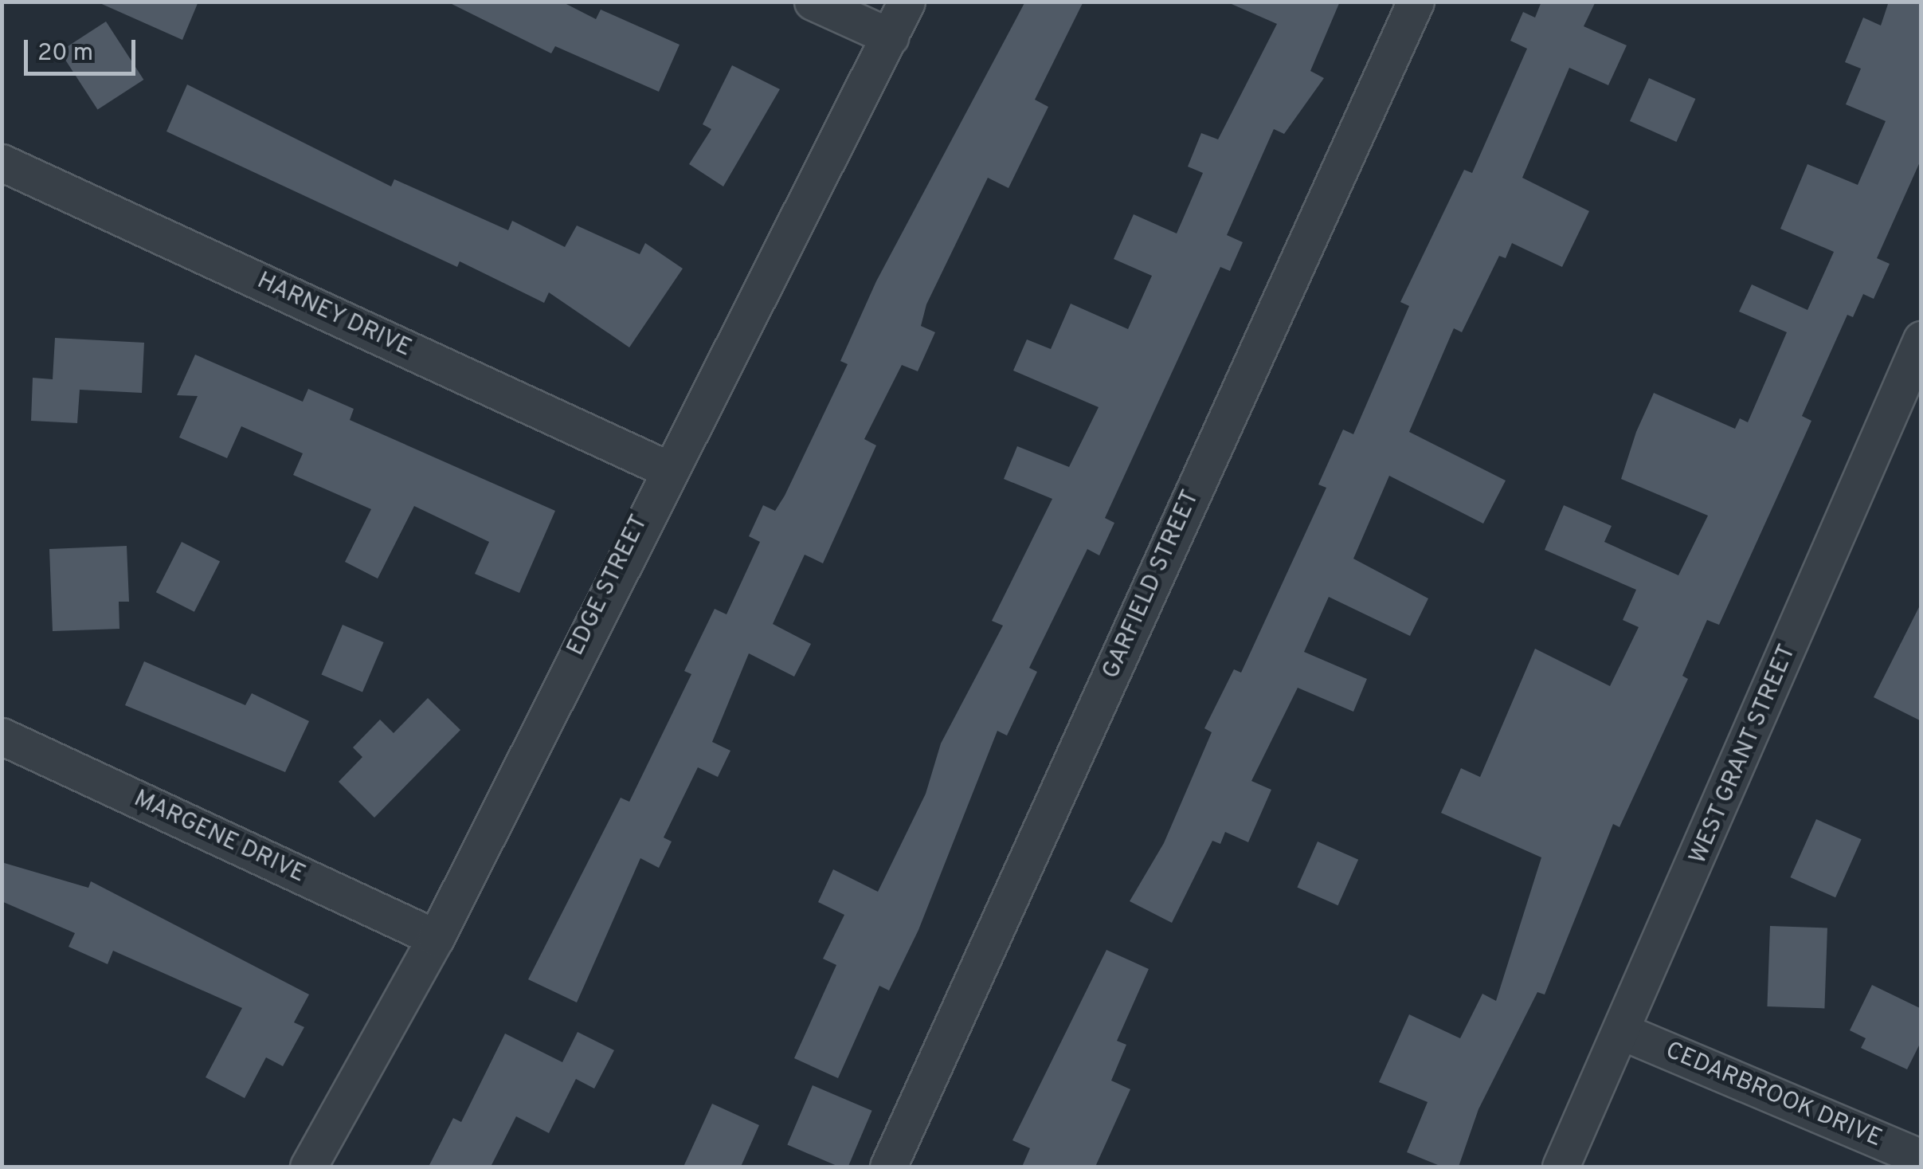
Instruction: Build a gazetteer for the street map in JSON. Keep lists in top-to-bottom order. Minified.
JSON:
{"streets":{"street":["HARNEY DRIVE","GARFIELD STREET","EDGE STREET","WEST GRANT STREET","MARGENE DRIVE","CEDARBROOK DRIVE"]},"crossings":[["HARNEY DRIVE","EDGE STREET"],["EDGE STREET","MARGENE DRIVE"],["WEST GRANT STREET","CEDARBROOK DRIVE"]],"scale_bar":"20 m"}
